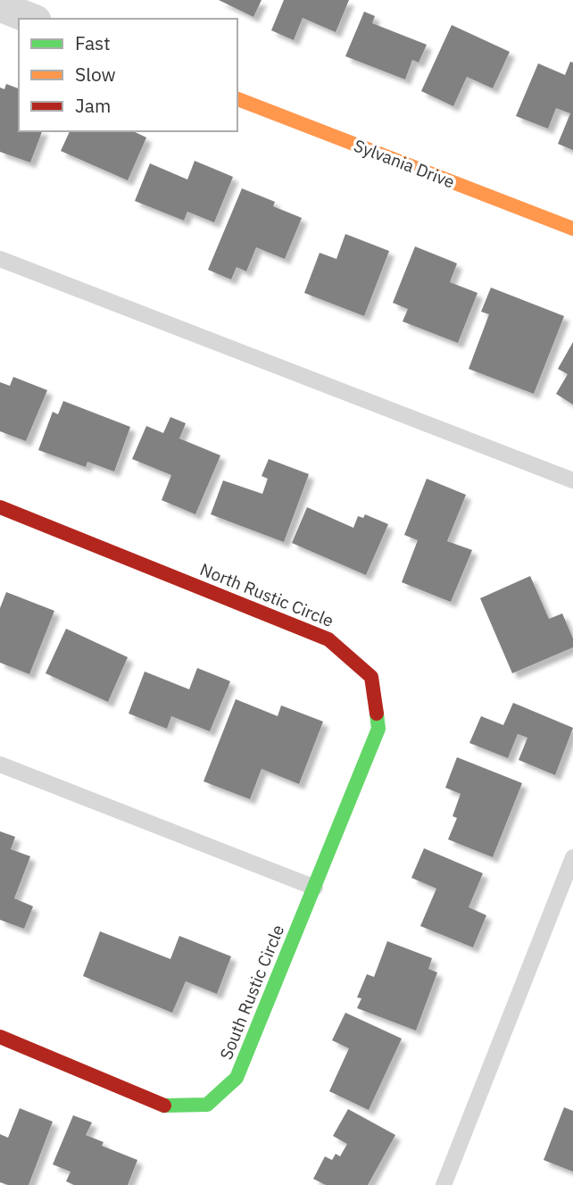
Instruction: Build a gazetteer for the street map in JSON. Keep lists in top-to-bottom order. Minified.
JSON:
{"streets":{"street":["Sylvania Drive","North Rustic Circle","South Rustic Circle"]},"crossings":[["North Rustic Circle","South Rustic Circle"]],"legend":["Fast","Slow","Jam"]}
